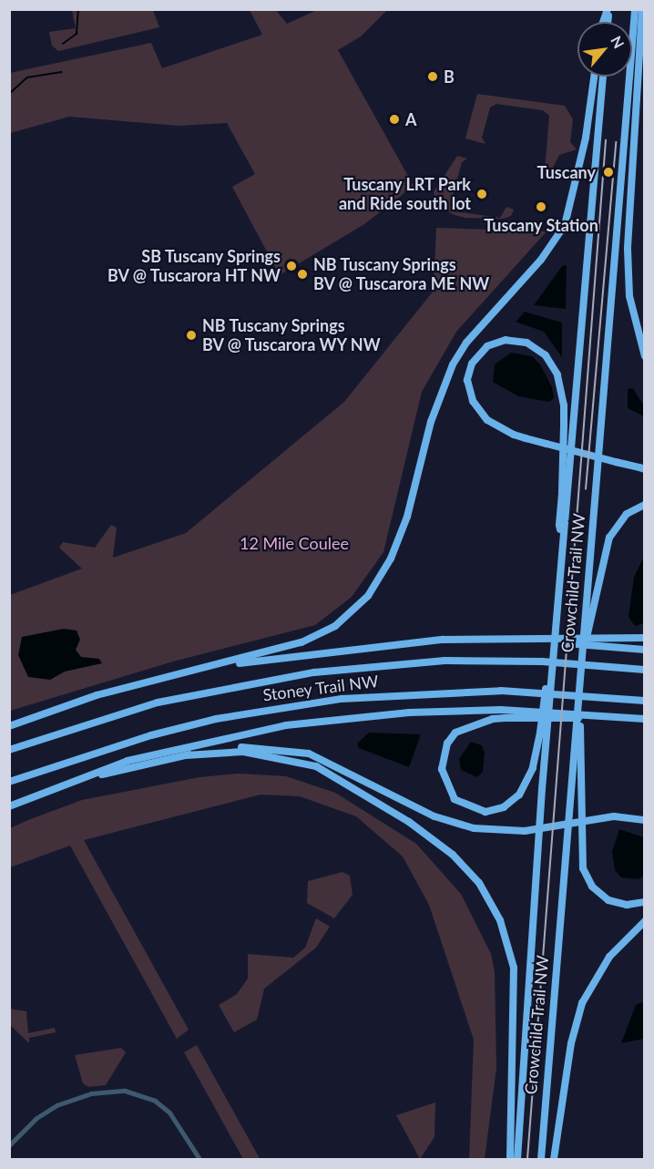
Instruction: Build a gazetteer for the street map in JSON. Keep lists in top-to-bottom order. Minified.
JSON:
{"streets":{"highway":["Crowchild Trail NW","Stoney Trail NW"]},"parks":["12 Mile Coulee"],"places":["B","A","Tuscany","Tuscany LRT Park and Ride south lot","Tuscany Station","SB Tuscany Springs BV @ Tuscarora HT NW","NB Tuscany Springs BV @ Tuscarora ME NW","NB Tuscany Springs BV @ Tuscarora WY NW"],"north":"top right"}
